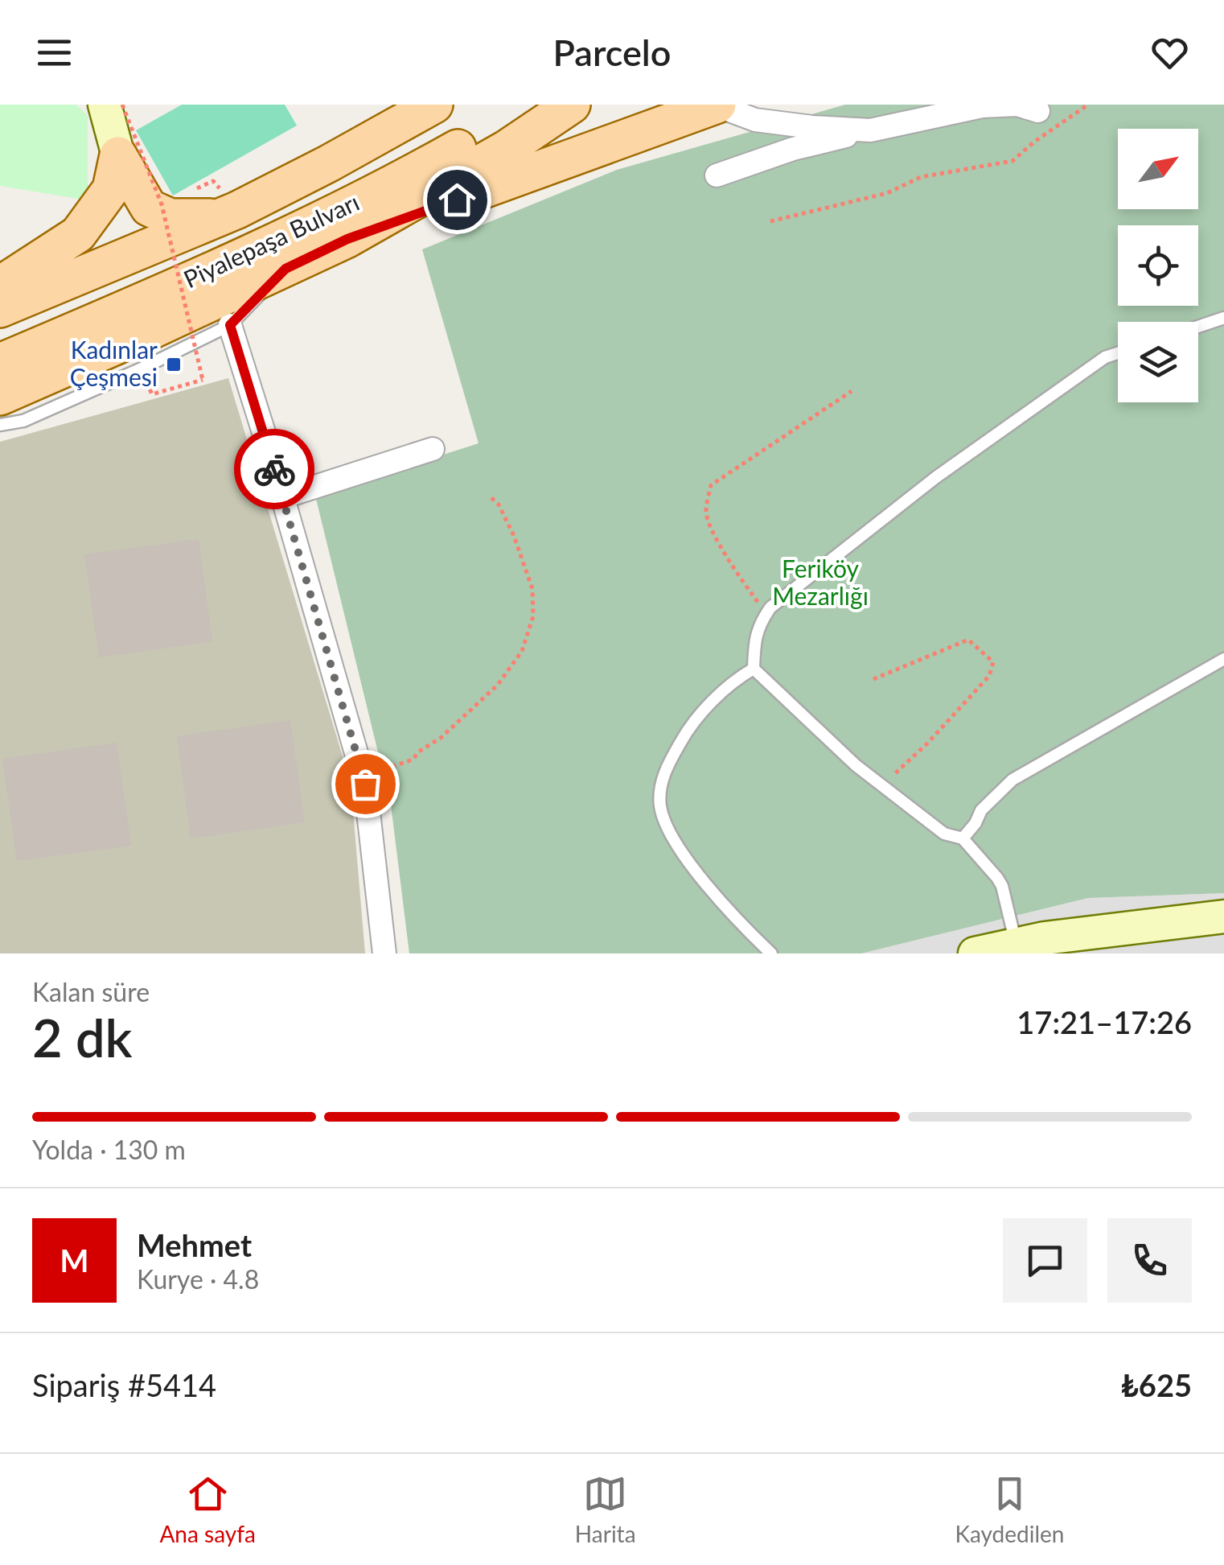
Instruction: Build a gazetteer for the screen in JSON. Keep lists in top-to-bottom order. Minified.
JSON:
{"streets":{"main road":["Piyalepaşa Bulvarı"]},"parks":["Feriköy Mezarlığı"],"places":{"transit":["Kadınlar Çeşmesi"]},"north":"top right","page":{"header":"Parcelo","heading":["2 dk","Kalan süre","17:21–17:26"],"panel":["Mehmet","Kurye · 4.8","Sipariş #5414","₺625"],"bar":"Yolda · 130 m","round":"M","tabs":["Ana sayfa","Harita","Kaydedilen"]}}
